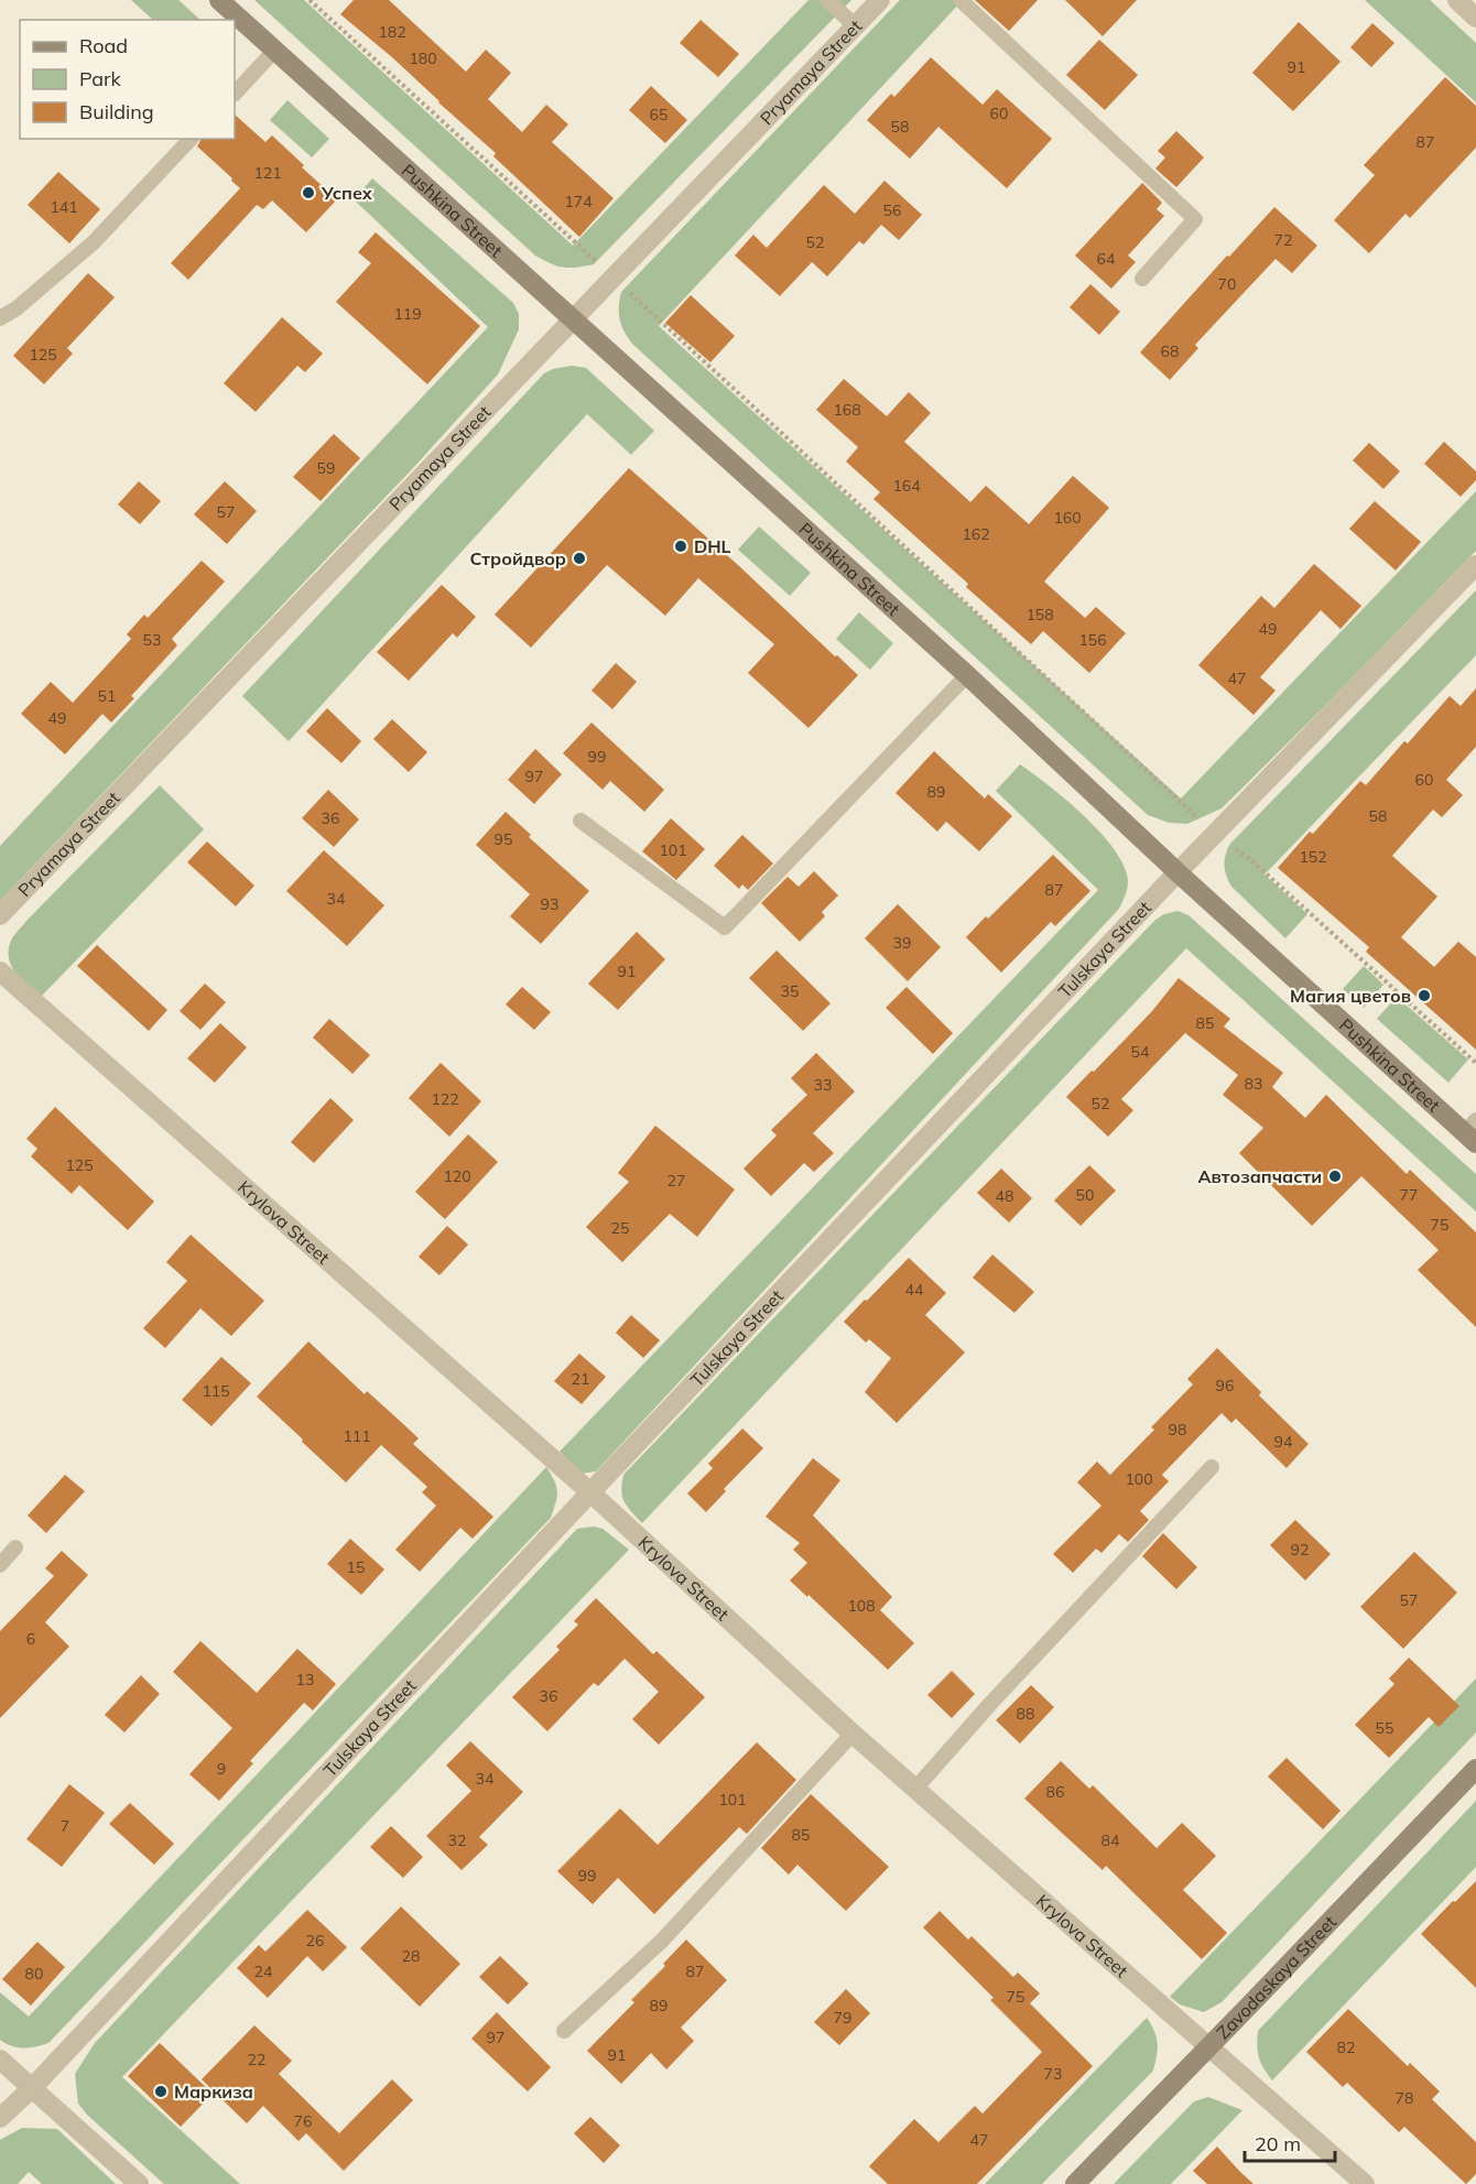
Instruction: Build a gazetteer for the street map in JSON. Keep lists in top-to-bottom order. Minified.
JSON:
{"streets":{"main road":["Pushkina Street","Zavodaskaya Street"],"street":["Pryamaya Street","Tulskaya Street","Krylova Street"]},"crossings":[["Pryamaya Street","Pushkina Street"],["Pushkina Street","Tulskaya Street"],["Tulskaya Street","Krylova Street"],["Krylova Street","Zavodaskaya Street"]],"places":["Успех","DHL","Стройдвор","Магия цветов","Автозапчасти","Маркиза"],"house_numbers":["182","180","91","60","65","58","87","121","174","141","56","72","52","64","70","119","68","125","168","59","164","57","160","162","158","49","53","156","47","51","49","99","97","60","89","58","36","95","101","152","87","34","93","39","91","35","85","54","83","33","122","52","125","120","27","50","77","48","75","25","44","21","96","115","98","111","94","100","92","15","57","108","6","13","36","88","55","9","34","86","101","7","85","32","84","99","26","28","24","87","80","75","89","79","97","82","91","22","73","78","76","47"],"legend":["Road","Park","Building"],"scale_bar":"20 m"}
